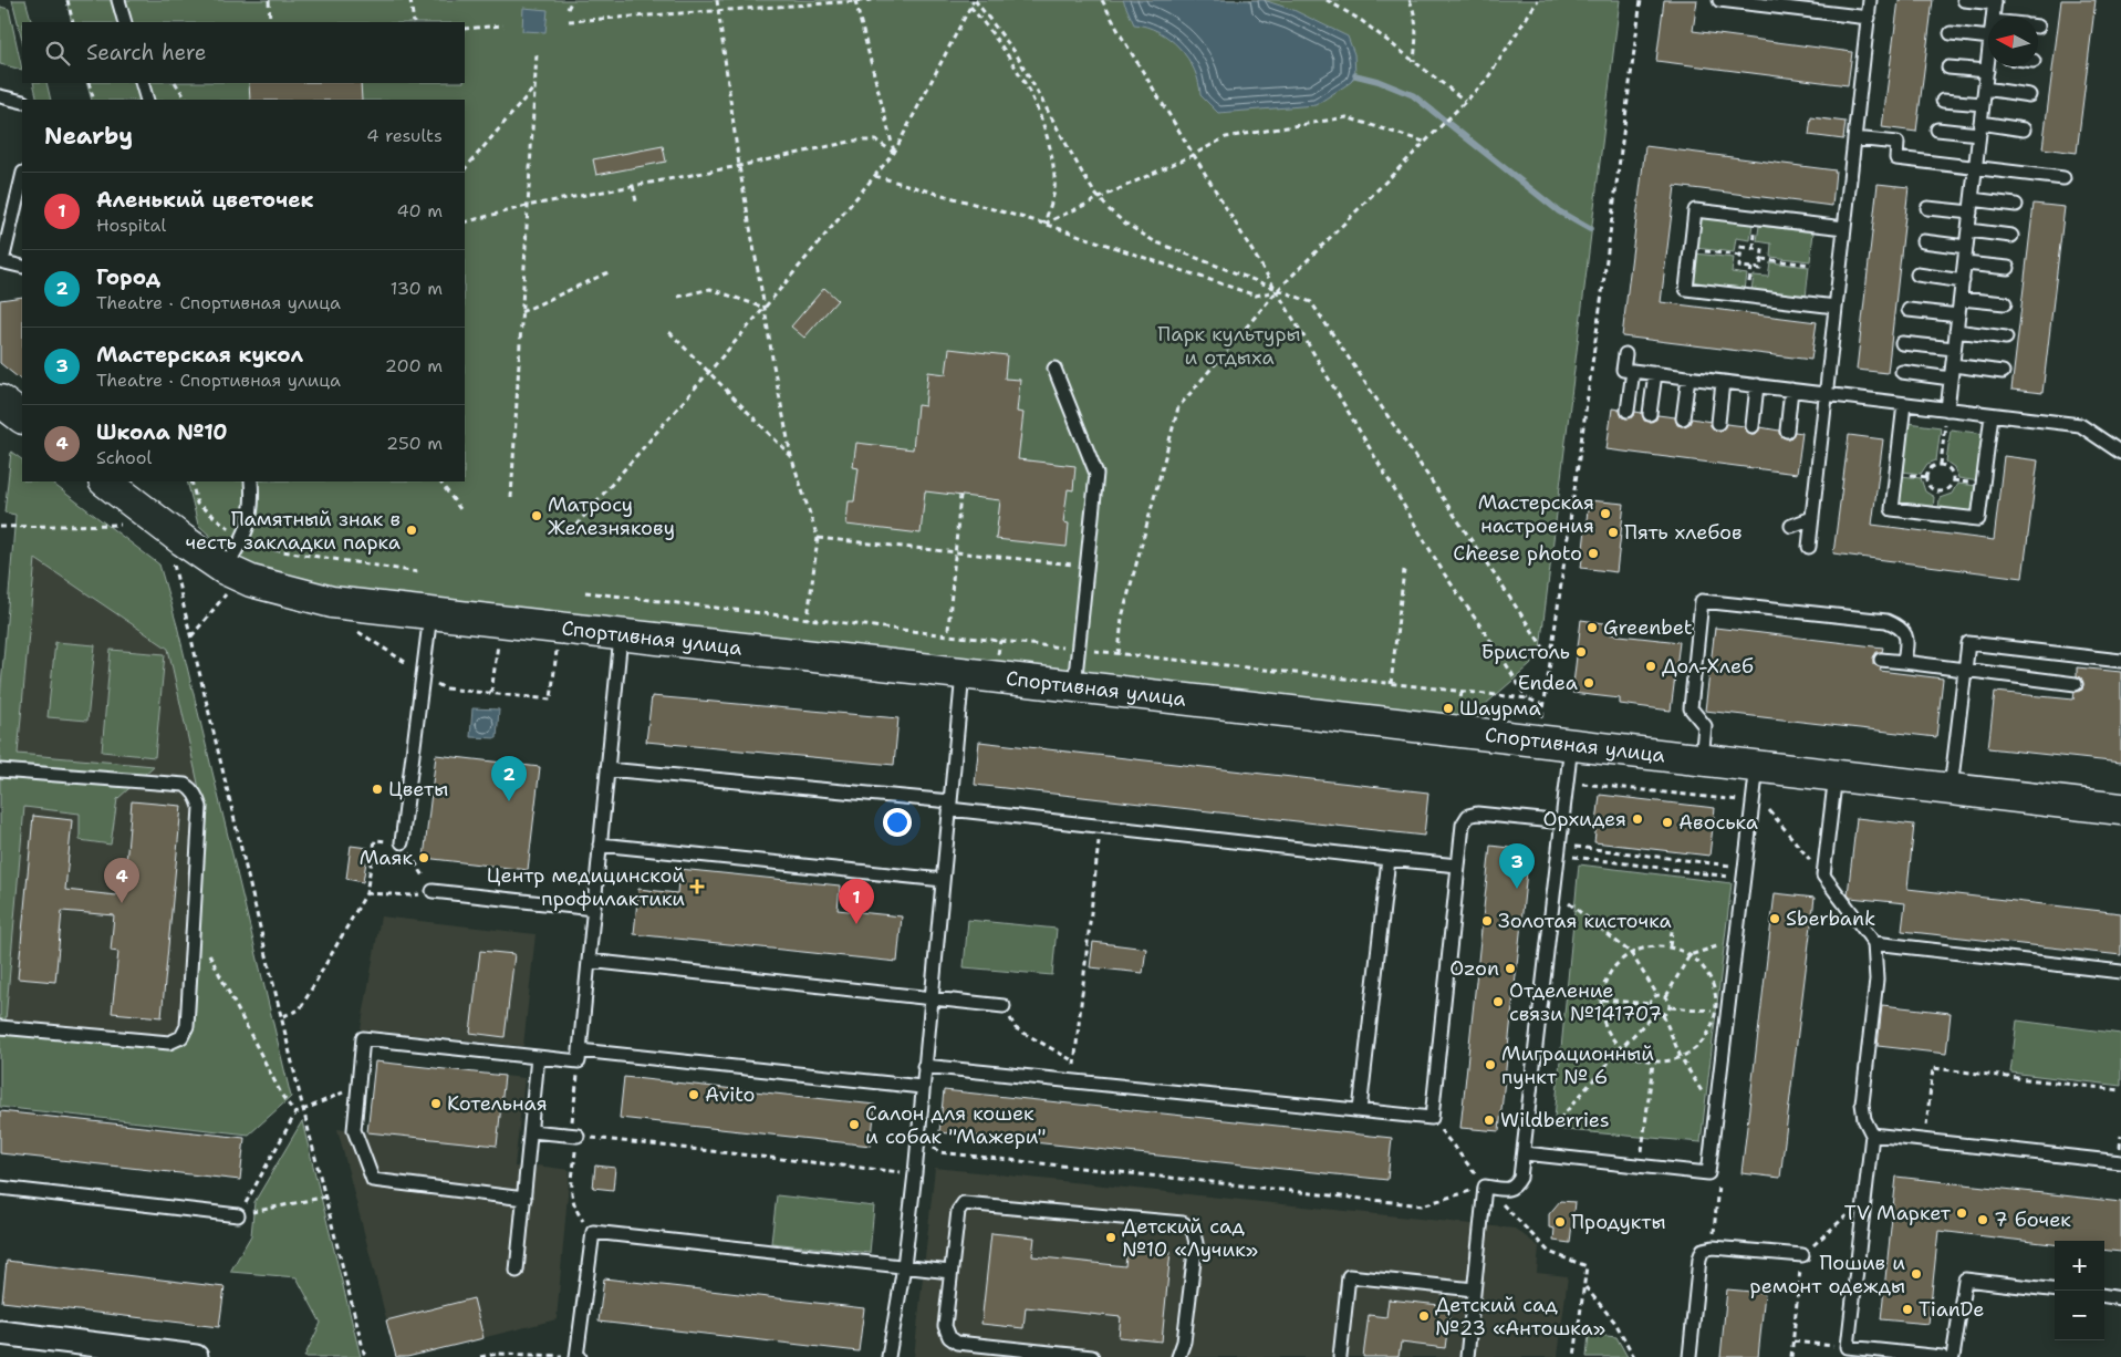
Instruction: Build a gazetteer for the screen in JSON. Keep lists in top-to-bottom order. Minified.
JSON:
{"streets":{"street":["Спортивная улица"]},"parks":["Парк культуры и отдыха"],"places":{"other":["Мастерская настроения","Матросу Железнякову","Памятный знак в честь закладки парка","Пять хлебов","Cheese photo","Greenbet","Бристоль","Дол-Хлеб","Endea","Шаурма","Цветы","Орхидея","Авоська","Маяк","Sberbank","Золотая кисточка","Ozon","Отделение связи №141707","Миграционный пункт № 6","Avito","Котельная","Wildberries","Салон для кошек и собак \"Мажери\"","TV Маркет","7 бочек","Продукты","Детский сад №10 «Лучик»","Пошив и ремонт одежды","TianDe","Детский сад №23 «Антошка»"],"health":["Центр медицинской профилактики"]},"north":"left","page":{"search":"Search here","heading":["Nearby","4 results"],"list":[{"mark":"1","name":"Аленький цветочек","note":"Hospital","value":"40 m"},{"mark":"2","name":"Город","note":"Theatre · Спортивная улица","value":"130 m"},{"mark":"3","name":"Мастерская кукол","note":"Theatre · Спортивная улица","value":"200 m"},{"mark":"4","name":"Школа №10","note":"School","value":"250 m"}],"pins":["2","3","4","1"],"map_buttons":["+","−"]}}
